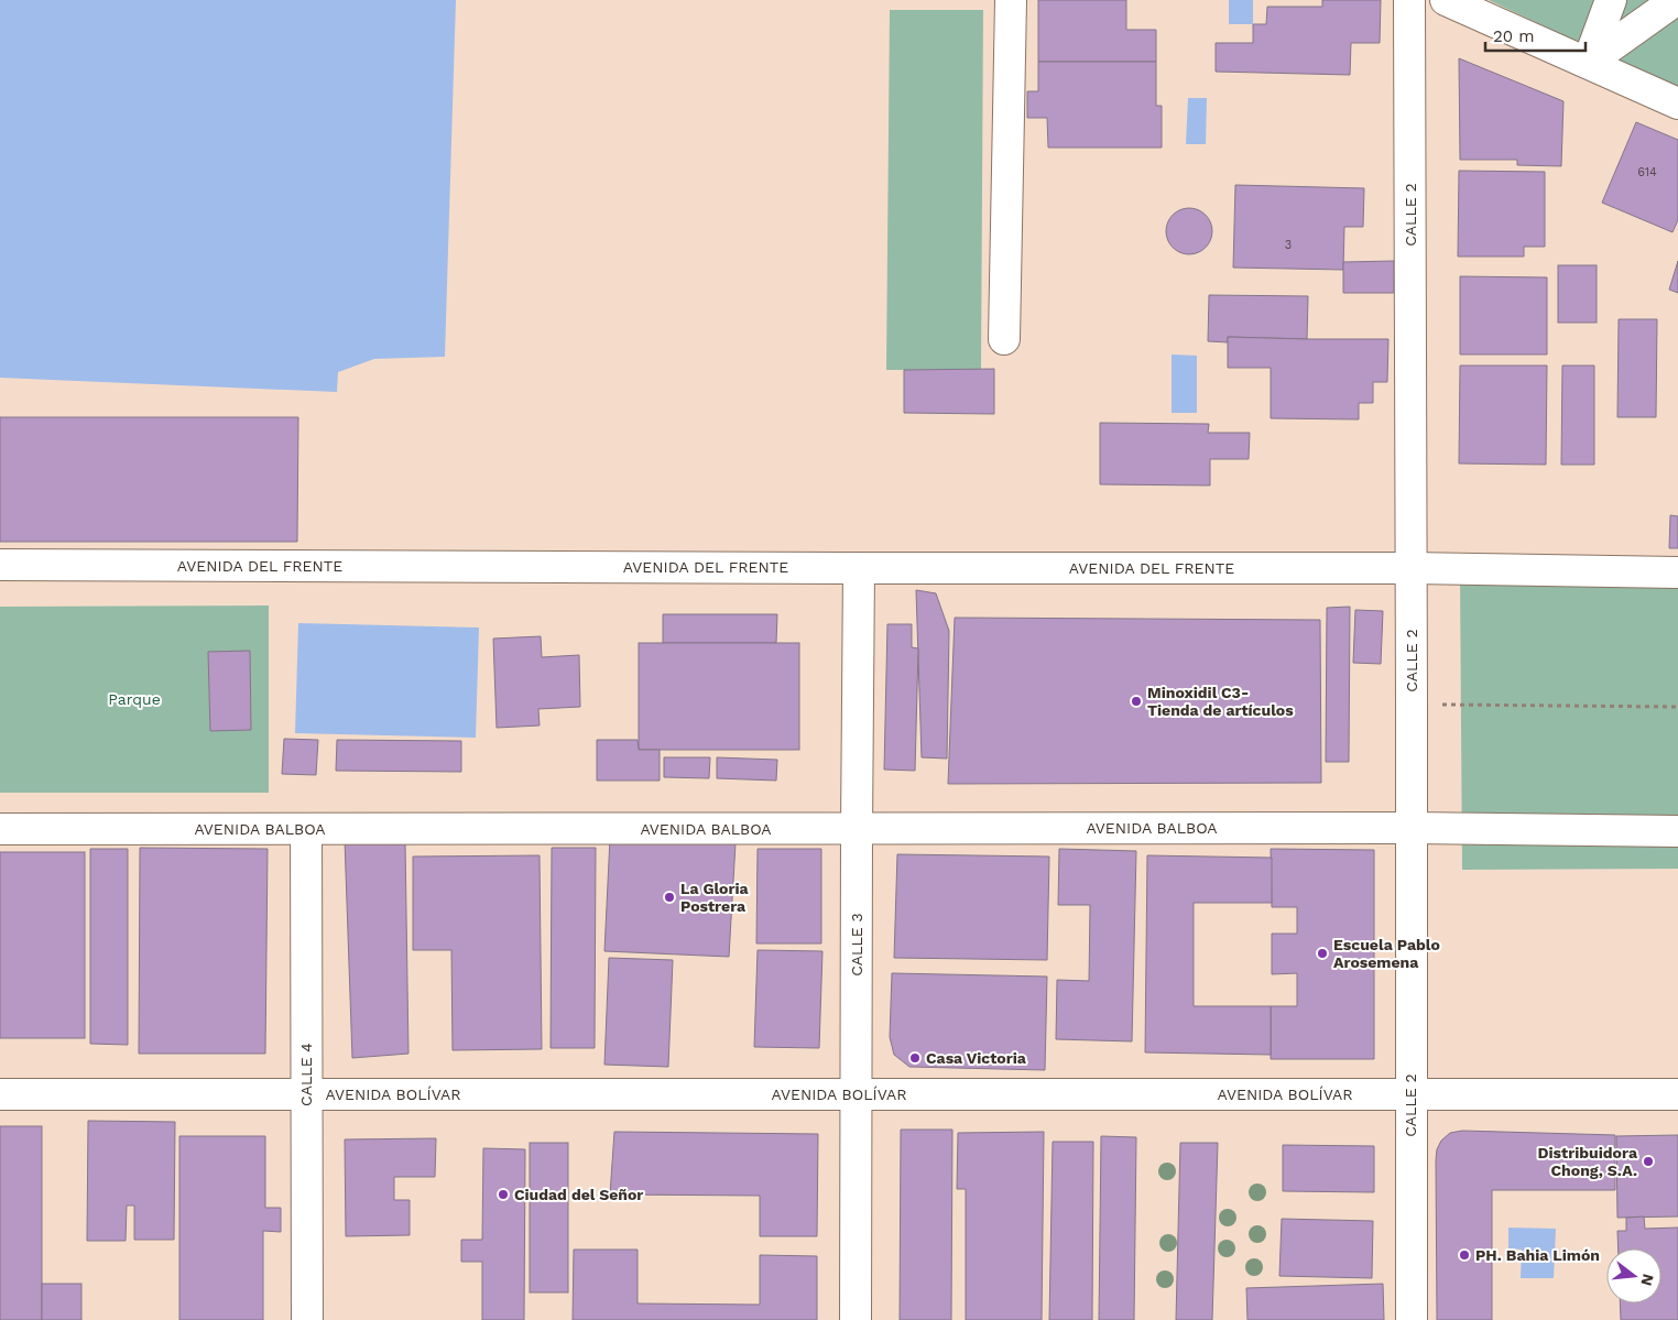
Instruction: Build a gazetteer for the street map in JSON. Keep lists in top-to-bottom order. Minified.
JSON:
{"streets":{"street":["CALLE 2","AVENIDA DEL FRENTE","AVENIDA BALBOA","CALLE 3","CALLE 4","AVENIDA BOLÍVAR"]},"crossings":[["CALLE 2","AVENIDA DEL FRENTE"],["CALLE 2","AVENIDA BALBOA"],["CALLE 2","AVENIDA BOLÍVAR"],["AVENIDA DEL FRENTE","CALLE 3"],["AVENIDA BALBOA","CALLE 3"],["AVENIDA BALBOA","CALLE 4"],["CALLE 3","AVENIDA BOLÍVAR"],["CALLE 4","AVENIDA BOLÍVAR"]],"parks":["Parque"],"places":["Minoxidil C3- Tienda de artículos","La Gloria Postrera","Escuela Pablo Arosemena","Casa Victoria","Distribuidora Chong, S.A.","Ciudad del Señor","PH. Bahia Limón"],"house_numbers":["614","3"],"scale_bar":"20 m","north":"right"}
